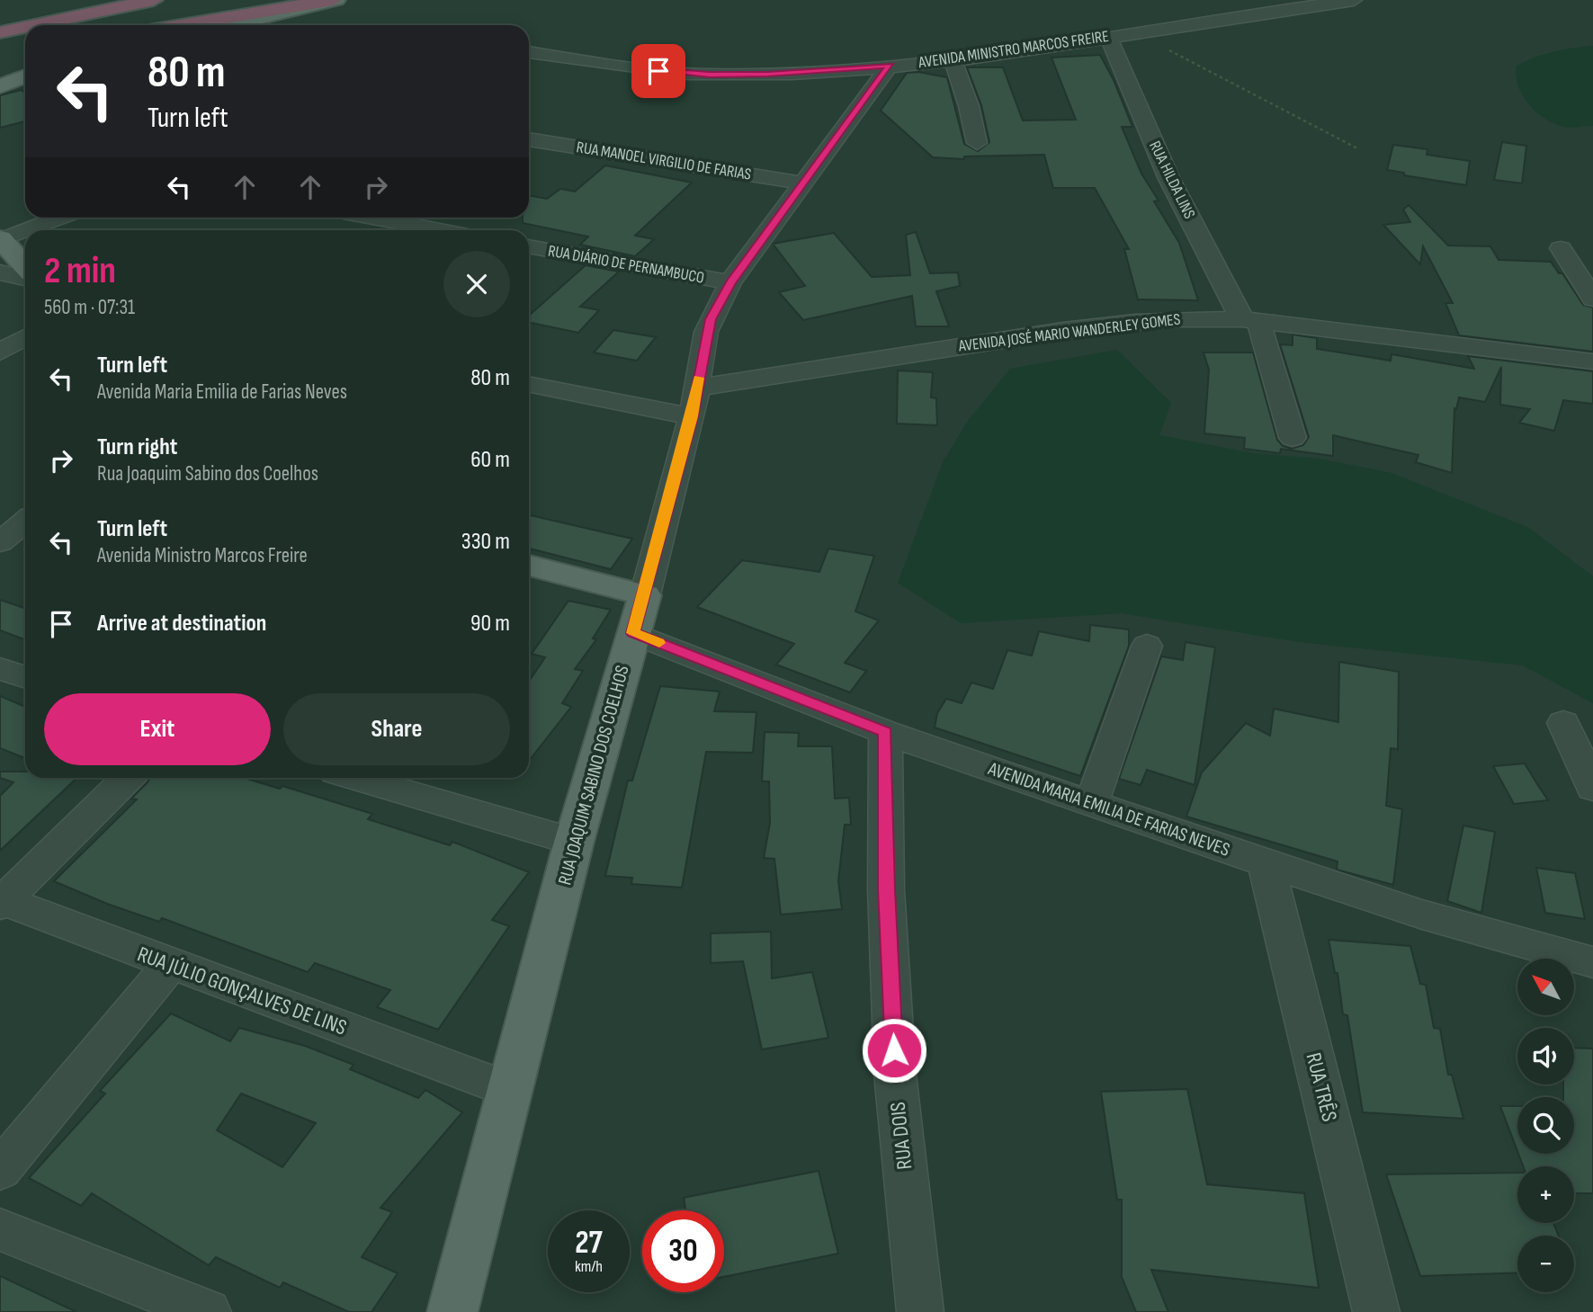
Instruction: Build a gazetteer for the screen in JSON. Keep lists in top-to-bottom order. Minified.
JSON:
{"streets":{"main road":["RUA JOAQUIM SABINO DOS COELHOS"],"street":["AVENIDA MINISTRO MARCOS FREIRE","RUA MANOEL VIRGILIO DE FARIAS","RUA HILDA LINS","RUA DIÁRIO DE PERNAMBUCO","AVENIDA JOSÉ MARIO WANDERLEY GOMES","AVENIDA MARIA EMILIA DE FARIAS NEVES","RUA JÚLIO GONÇALVES DE LINS","RUA TRÊS","RUA DOIS"]},"crossings":[["AVENIDA MINISTRO MARCOS FREIRE","RUA HILDA LINS"],["AVENIDA MINISTRO MARCOS FREIRE","RUA JOAQUIM SABINO DOS COELHOS"],["RUA MANOEL VIRGILIO DE FARIAS","RUA JOAQUIM SABINO DOS COELHOS"],["RUA HILDA LINS","AVENIDA JOSÉ MARIO WANDERLEY GOMES"],["RUA DIÁRIO DE PERNAMBUCO","RUA JOAQUIM SABINO DOS COELHOS"],["AVENIDA JOSÉ MARIO WANDERLEY GOMES","RUA JOAQUIM SABINO DOS COELHOS"],["RUA JOAQUIM SABINO DOS COELHOS","AVENIDA MARIA EMILIA DE FARIAS NEVES"],["AVENIDA MARIA EMILIA DE FARIAS NEVES","RUA TRÊS"],["AVENIDA MARIA EMILIA DE FARIAS NEVES","RUA DOIS"]],"north":"top left","page":{"turn":["80 m","Turn left"],"heading":["2 min","560 m · 07:31"],"list":[{"name":"Turn left","note":"Avenida Maria Emilia de Farias Neves","value":"80 m"},{"name":"Turn right","note":"Rua Joaquim Sabino dos Coelhos","value":"60 m"},{"name":"Turn left","note":"Avenida Ministro Marcos Freire","value":"330 m"},{"name":"Arrive at destination","value":"90 m"}],"buttons":["Exit","Share"],"map_buttons":["+","−"],"speed":"27 km/h","limit":"30"}}
